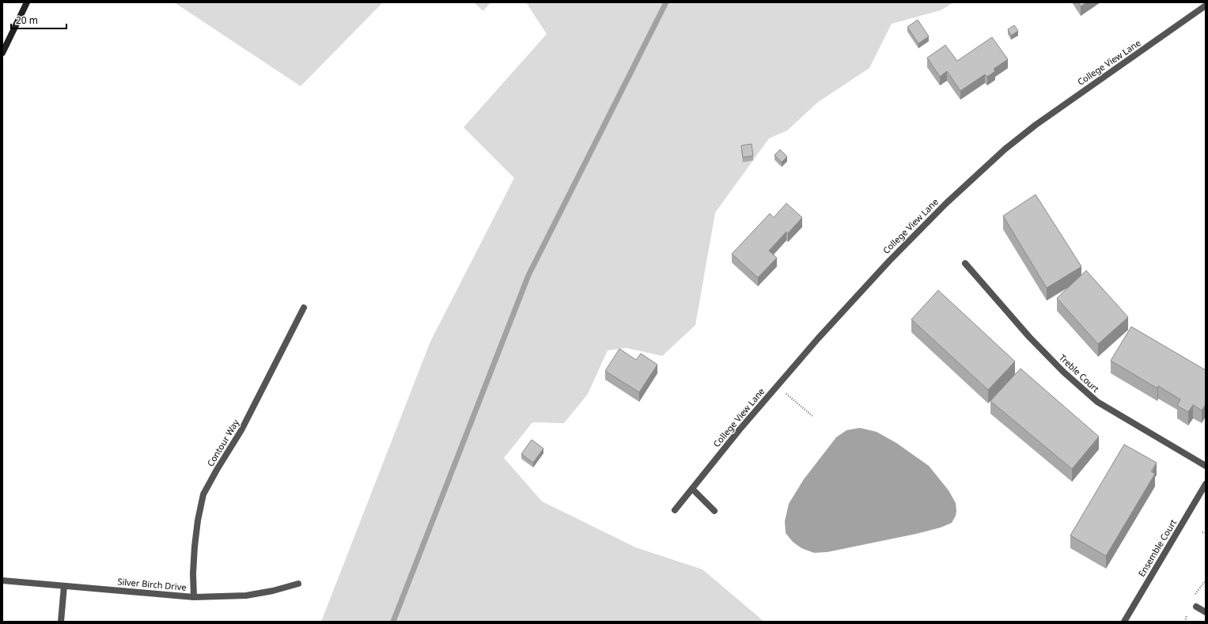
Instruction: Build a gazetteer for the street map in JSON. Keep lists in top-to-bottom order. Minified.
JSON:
{"streets":{"street":["College View Lane","Treble Court","Contour Way","Ensemble Court","Silver Birch Drive"]},"crossings":[["Contour Way","Silver Birch Drive"]],"scale_bar":"20 m"}
